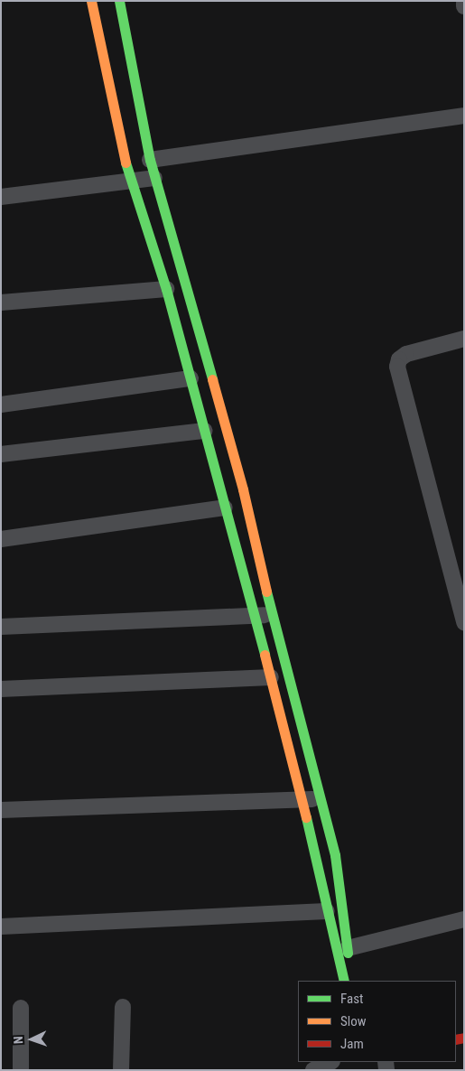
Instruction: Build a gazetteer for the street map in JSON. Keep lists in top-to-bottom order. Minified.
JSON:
{"legend":["Fast","Slow","Jam"],"north":"left"}
